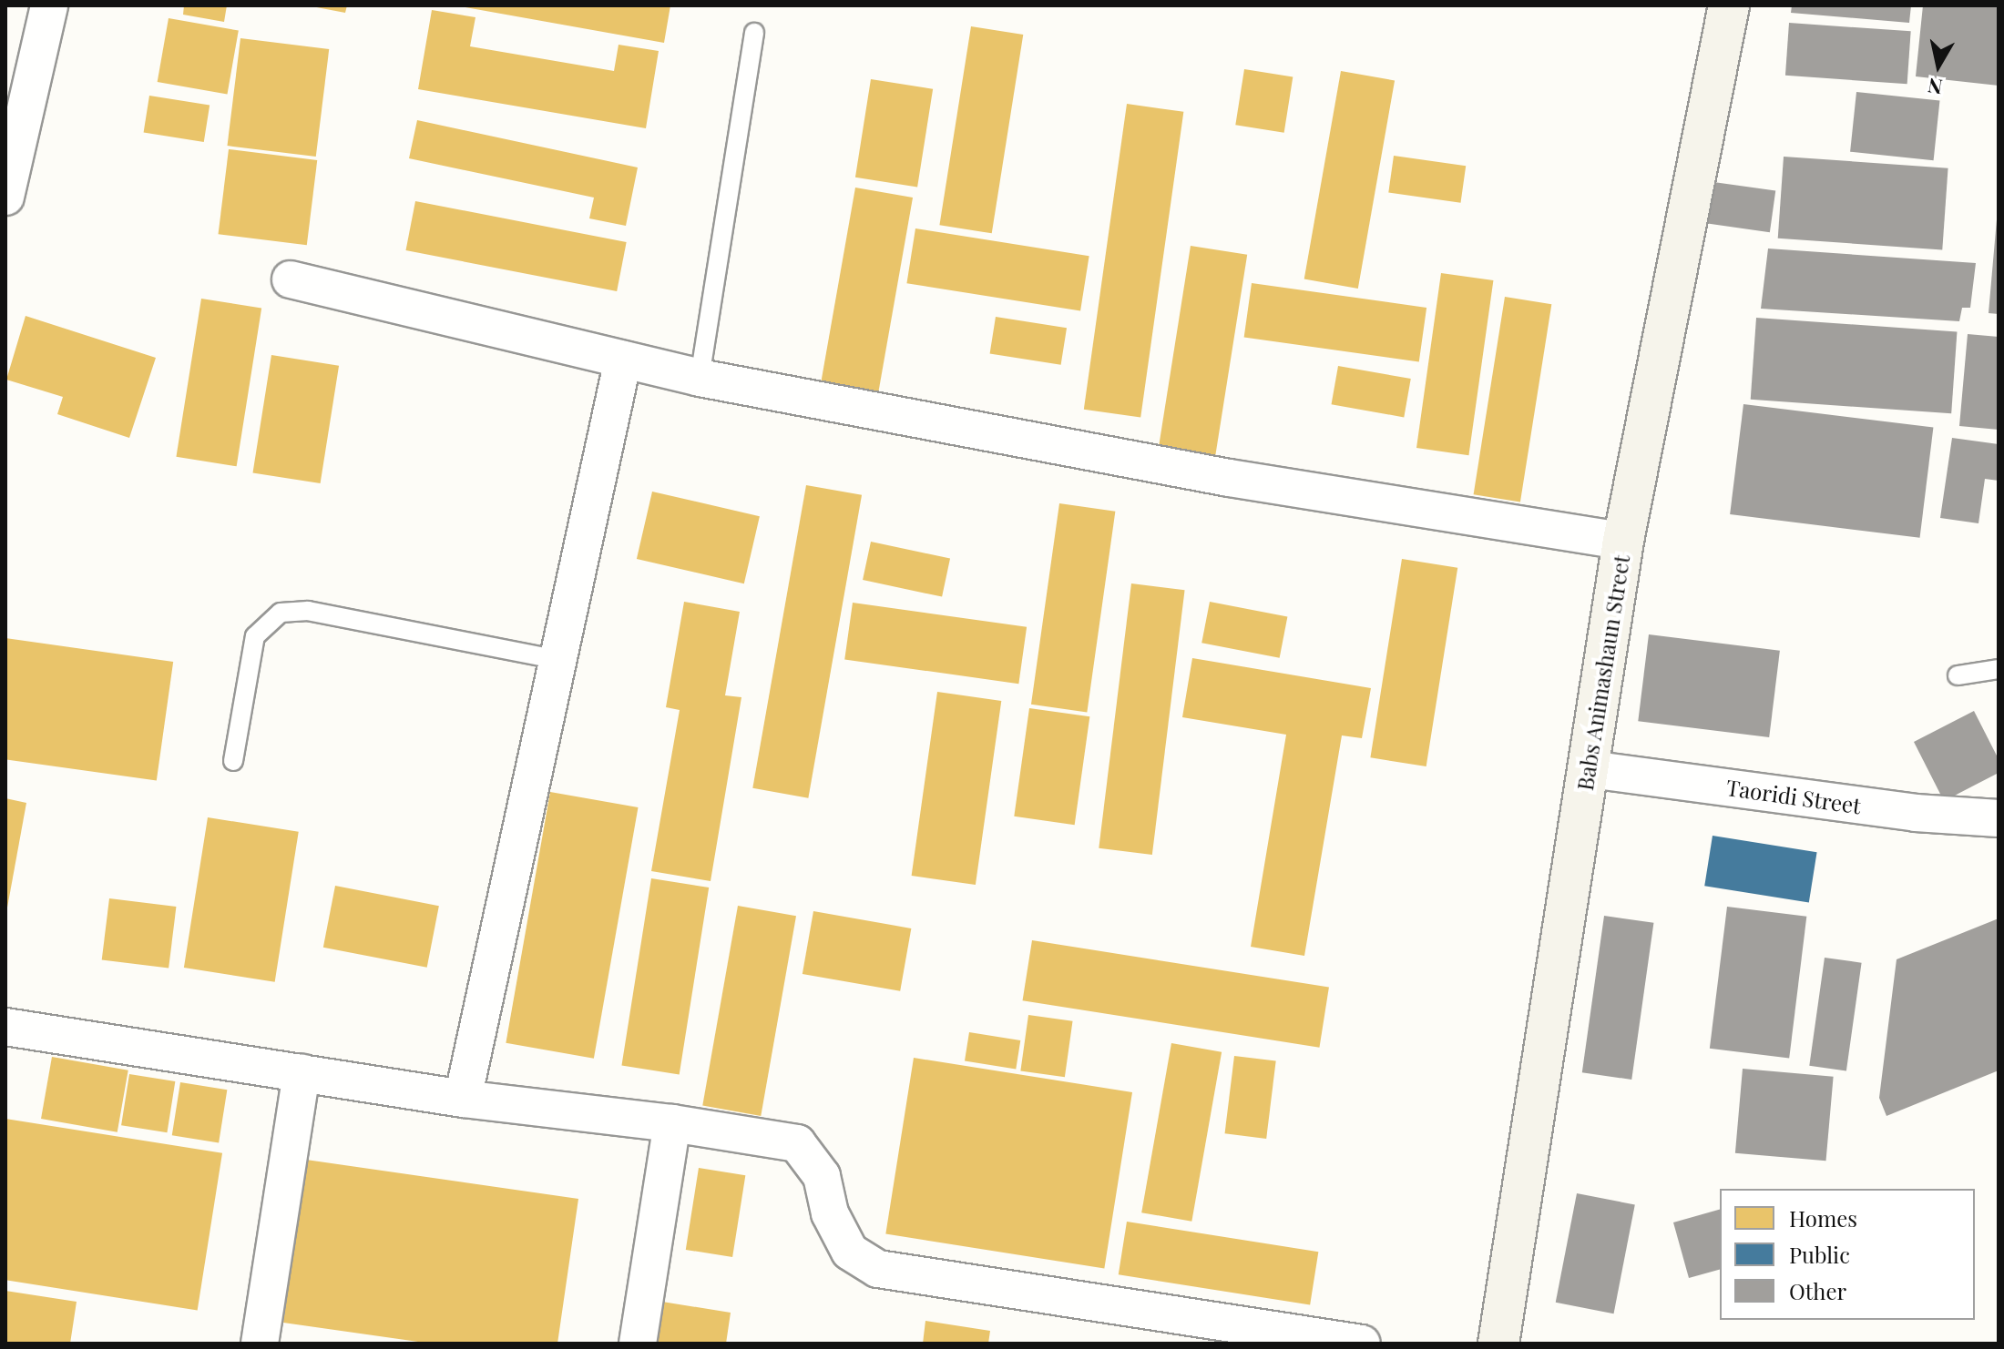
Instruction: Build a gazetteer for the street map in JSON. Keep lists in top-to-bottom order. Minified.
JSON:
{"streets":{"main road":["Babs Animashaun Street"],"street":["Taoridi Street"]},"crossings":[["Babs Animashaun Street","Taoridi Street"]],"legend":["Homes","Public","Other"],"north":"bottom"}
